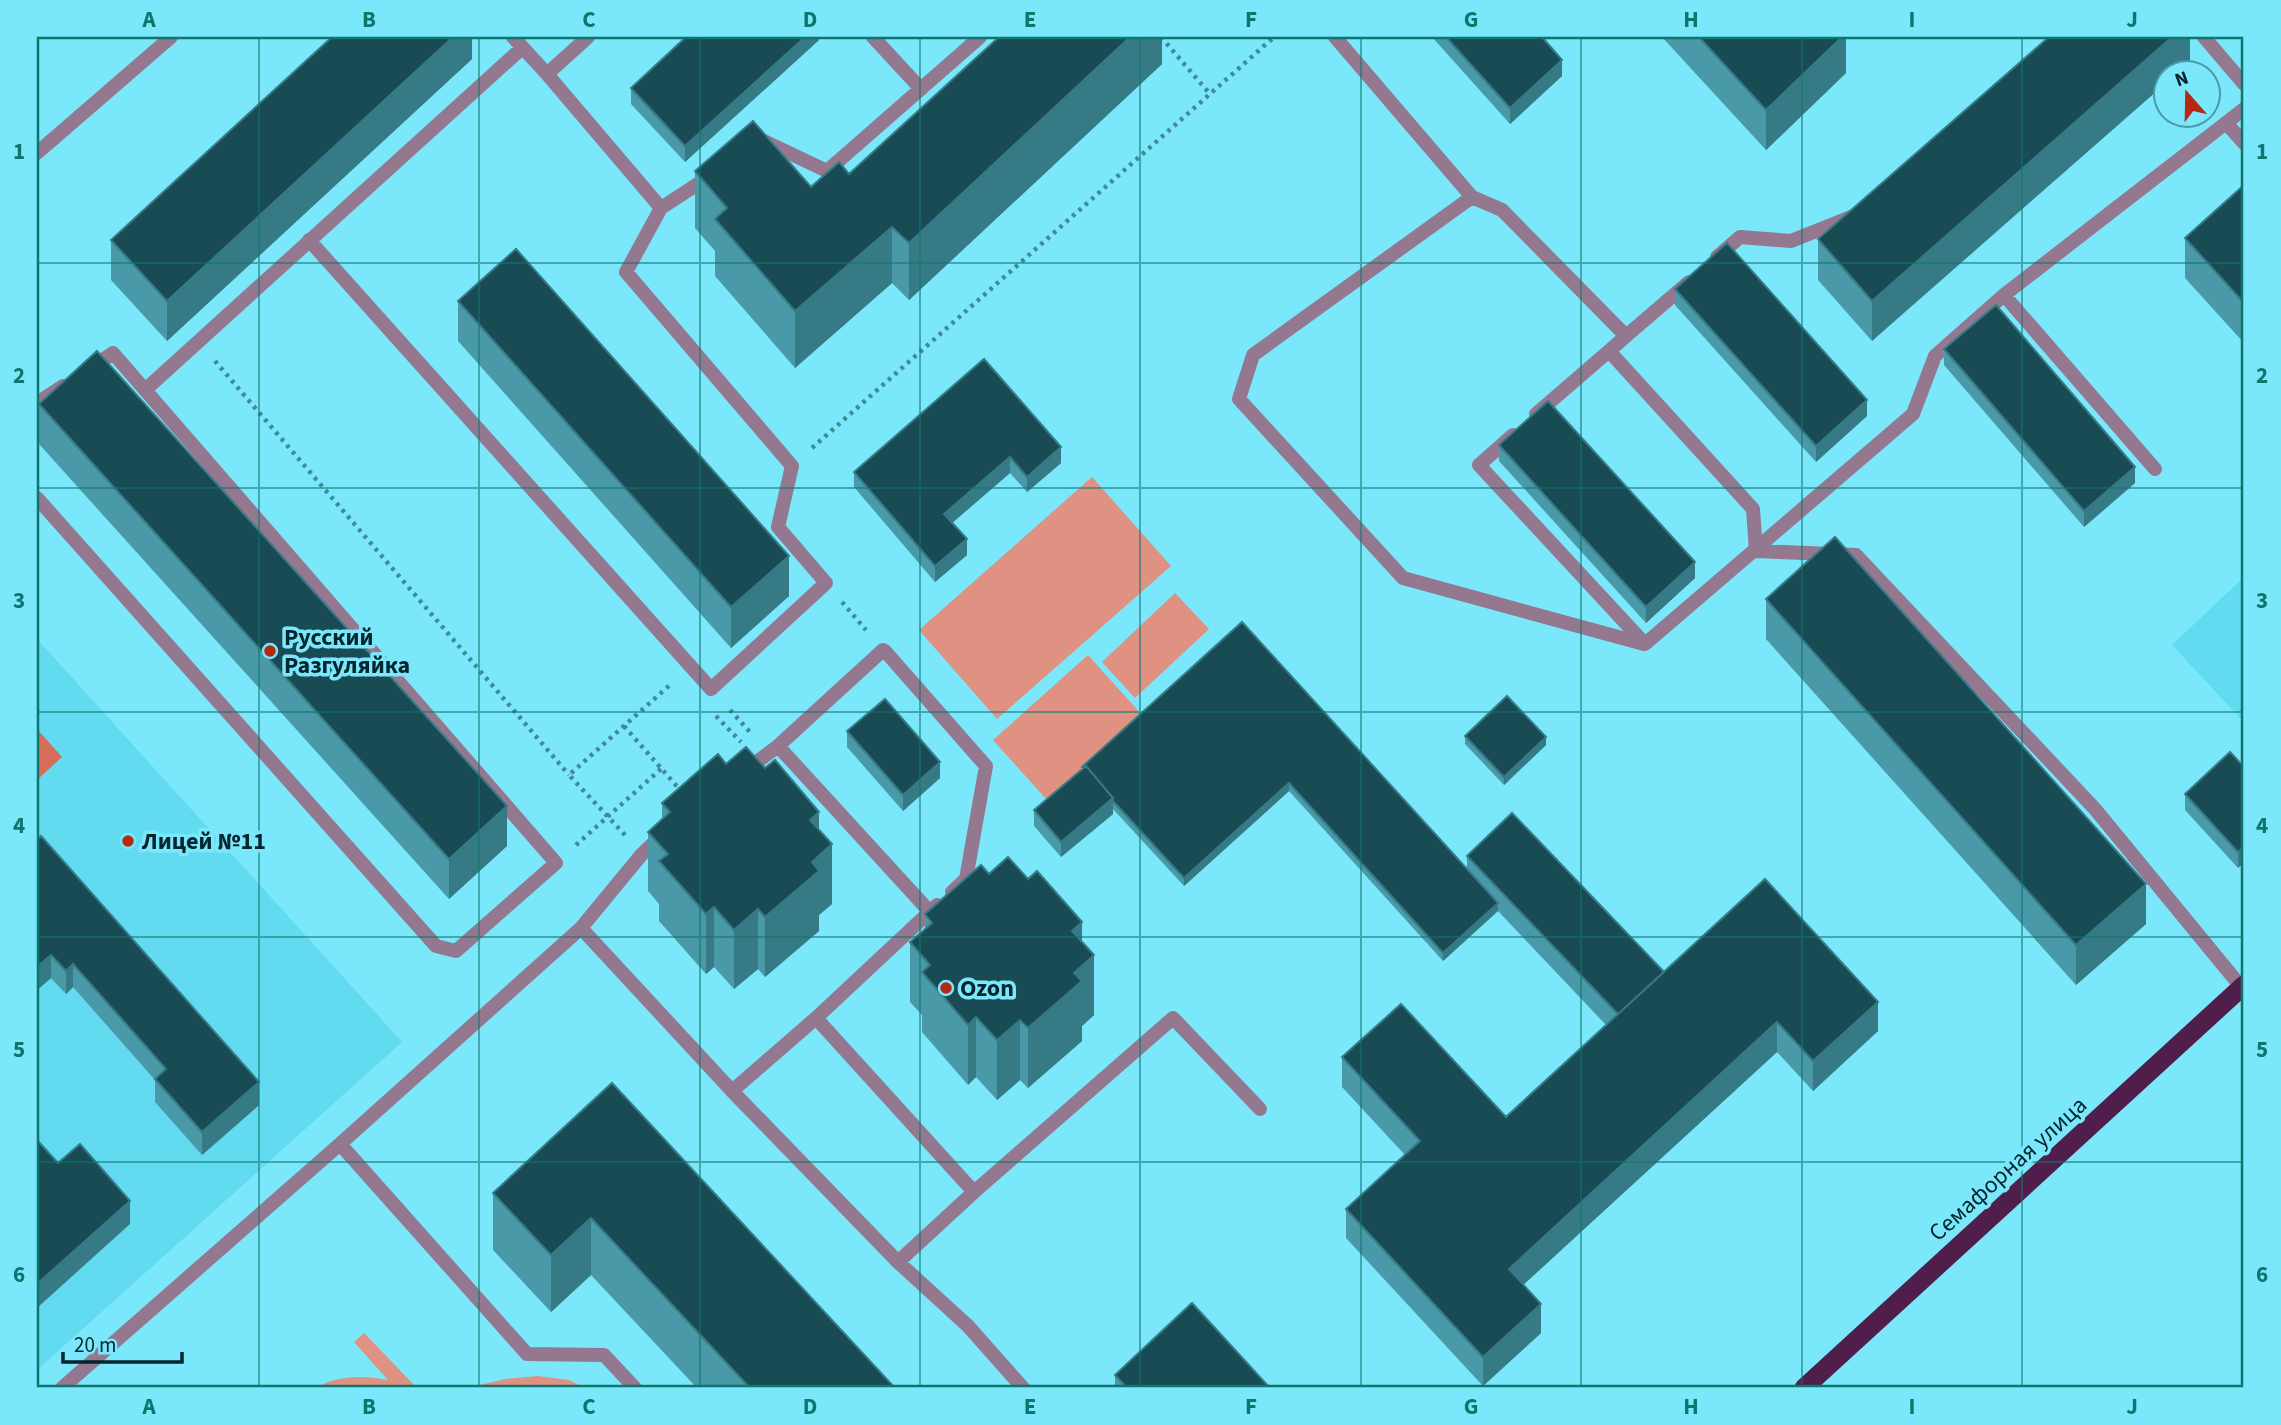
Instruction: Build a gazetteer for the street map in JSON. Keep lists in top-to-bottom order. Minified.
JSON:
{"streets":{"highway":["Семафорная улица"]},"places":["Русский Разгуляйка","Лицей №11","Ozon"],"scale_bar":"20 m","north":"top","grid":{"columns":["A","B","C","D","E","F","G","H","I","J"],"rows":["1","2","3","4","5","6"]}}
